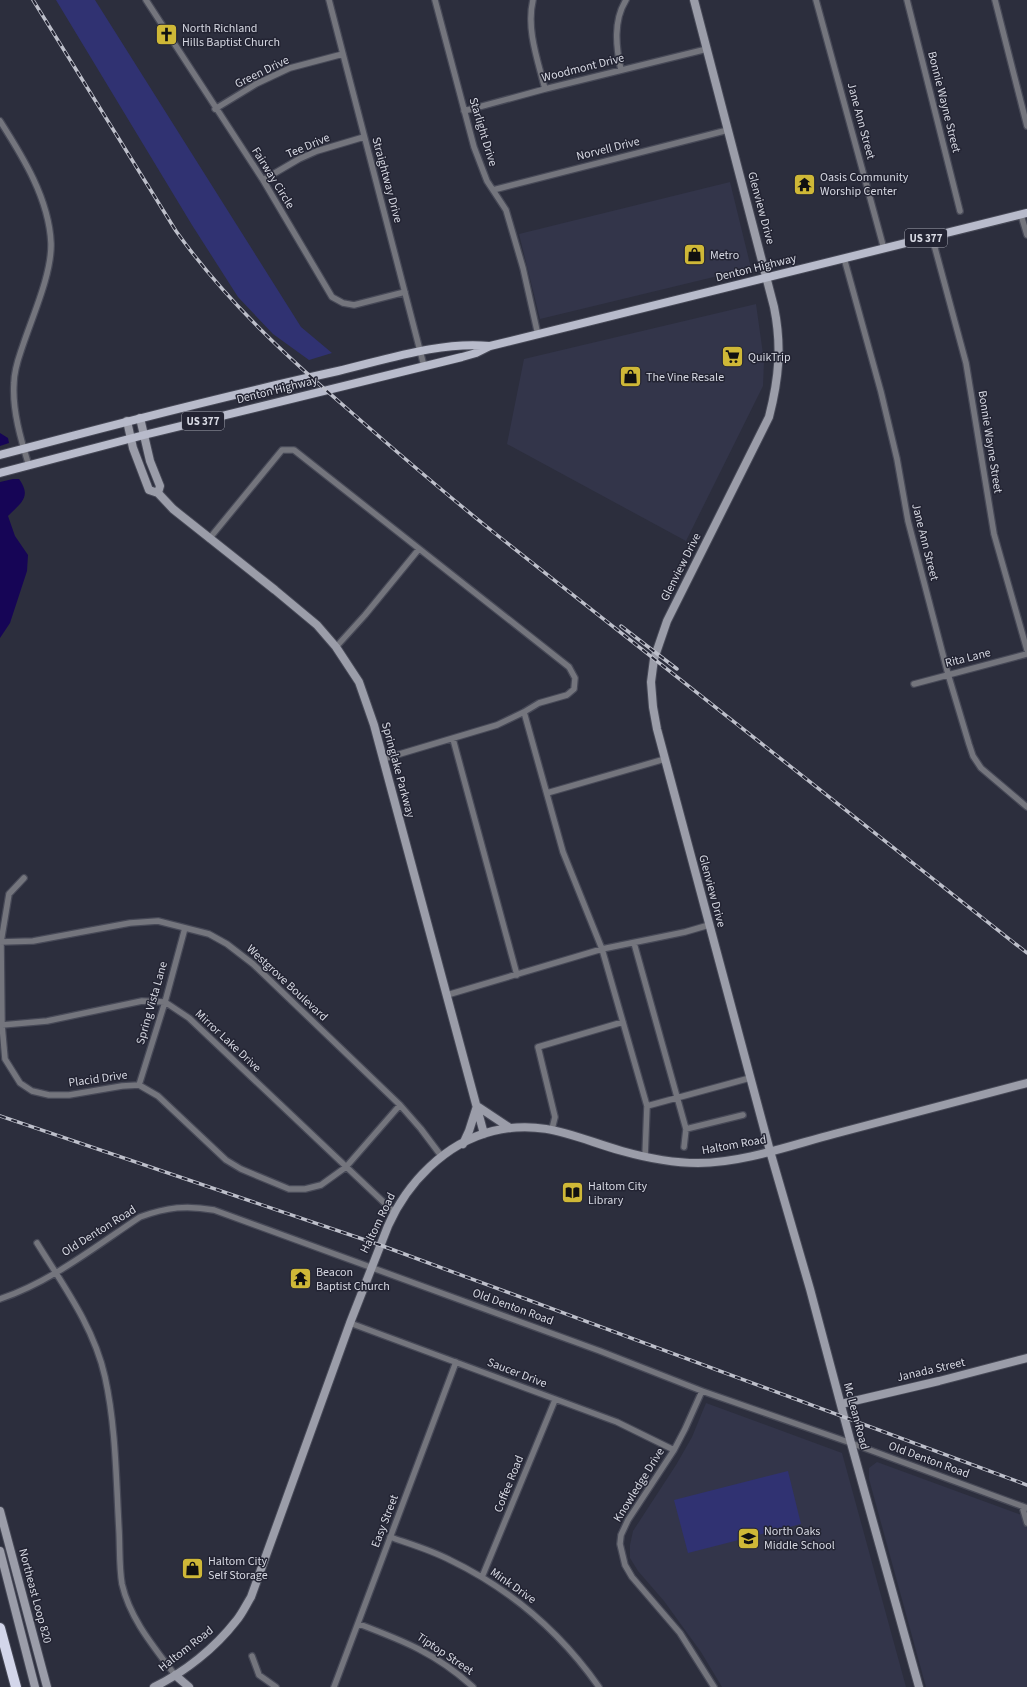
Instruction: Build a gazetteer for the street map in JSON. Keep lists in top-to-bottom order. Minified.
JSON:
{"streets":{"main road":["Glenview Drive","US 377","Denton Highway","Springlake Parkway","Haltom Road","Janada Street","Mc Lean Road","Northeast Loop 820"],"street":["Woodmont Drive","Green Drive","Bonnie Wayne Street","Jane Ann Street","Starlight Drive","Tee Drive","Norvell Drive","Fairway Circle","Straightway Drive","Rita Lane","Westgrove Boulevard","Spring Vista Lane","Mirror Lake Drive","Placid Drive","Old Denton Road","Saucer Drive","Coffee Road","Knowledge Drive","Easy Street","Mink Drive","Tiptop Street"]},"crossings":[["Woodmont Drive","Starlight Drive"],["Woodmont Drive","Glenview Drive"],["Green Drive","Fairway Circle"],["Green Drive","Straightway Drive"],["Bonnie Wayne Street","Denton Highway"],["Jane Ann Street","Denton Highway"],["Jane Ann Street","Rita Lane"],["Starlight Drive","Norvell Drive"],["Starlight Drive","Denton Highway"],["Tee Drive","Fairway Circle"],["Tee Drive","Straightway Drive"],["Norvell Drive","Glenview Drive"],["Fairway Circle","Straightway Drive"],["Straightway Drive","Denton Highway"],["Glenview Drive","Denton Highway"],["Glenview Drive","Haltom Road"],["Glenview Drive","Mc Lean Road"],["Denton Highway","Springlake Parkway"],["Springlake Parkway","Haltom Road"],["Westgrove Boulevard","Spring Vista Lane"],["Westgrove Boulevard","Placid Drive"],["Westgrove Boulevard","Haltom Road"],["Spring Vista Lane","Mirror Lake Drive"],["Spring Vista Lane","Placid Drive"],["Mirror Lake Drive","Placid Drive"],["Mirror Lake Drive","Haltom Road"],["Haltom Road","Old Denton Road"],["Haltom Road","Saucer Drive"],["Haltom Road","Mc Lean Road"],["Old Denton Road","Mc Lean Road"],["Old Denton Road","Knowledge Drive"],["Janada Street","Mc Lean Road"],["Saucer Drive","Coffee Road"],["Saucer Drive","Knowledge Drive"],["Saucer Drive","Easy Street"],["Coffee Road","Mink Drive"],["Easy Street","Mink Drive"],["Easy Street","Tiptop Street"]],"places":{"church":["North Richland Hills Baptist Church"],"temple":["Oasis Community Worship Center","Beacon Baptist Church"],"shop":["Metro","The Vine Resale","Haltom City Self Storage"],"supermarket":["QuikTrip"],"library":["Haltom City Library"],"school or university":["North Oaks Middle School"]}}
